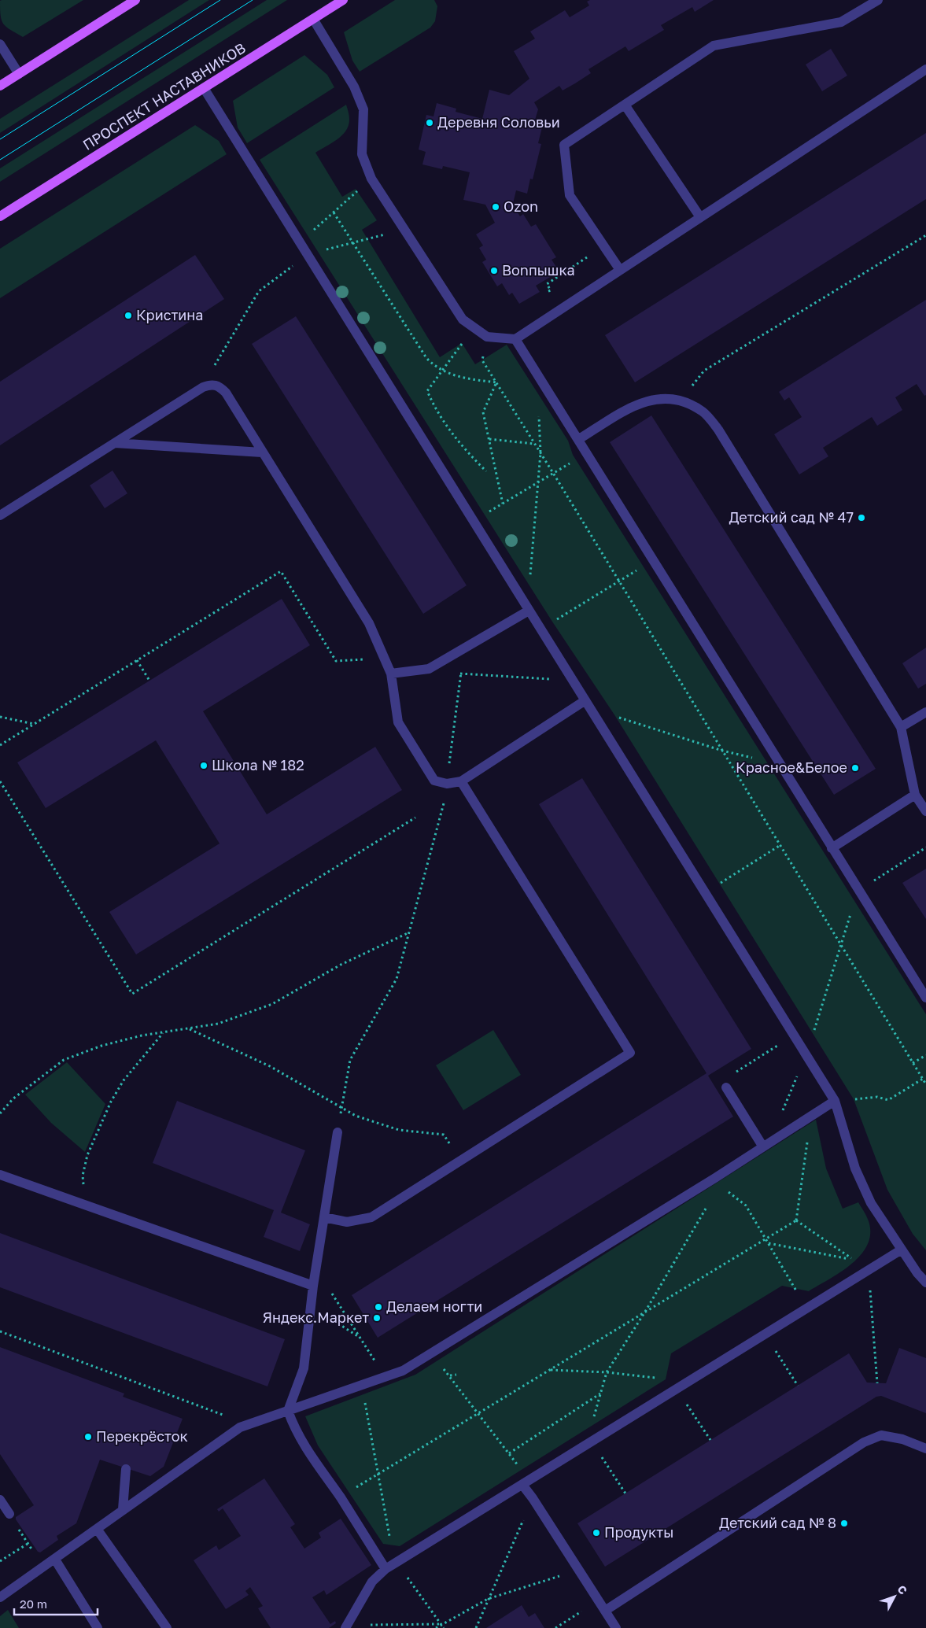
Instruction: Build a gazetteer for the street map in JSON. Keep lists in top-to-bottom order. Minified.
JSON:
{"streets":{"main road":["ПРОСПЕКТ НАСТАВНИКОВ"]},"places":["Деревня Соловьи","Ozon","Bonпышка","Кристина","Детский сад № 47","Школа № 182","Красное&Белое","Делаем ногти","Яндекс.Маркет","Перекрёсток","Детский сад № 8","Продукты"],"scale_bar":"20 m","north":"top right"}
